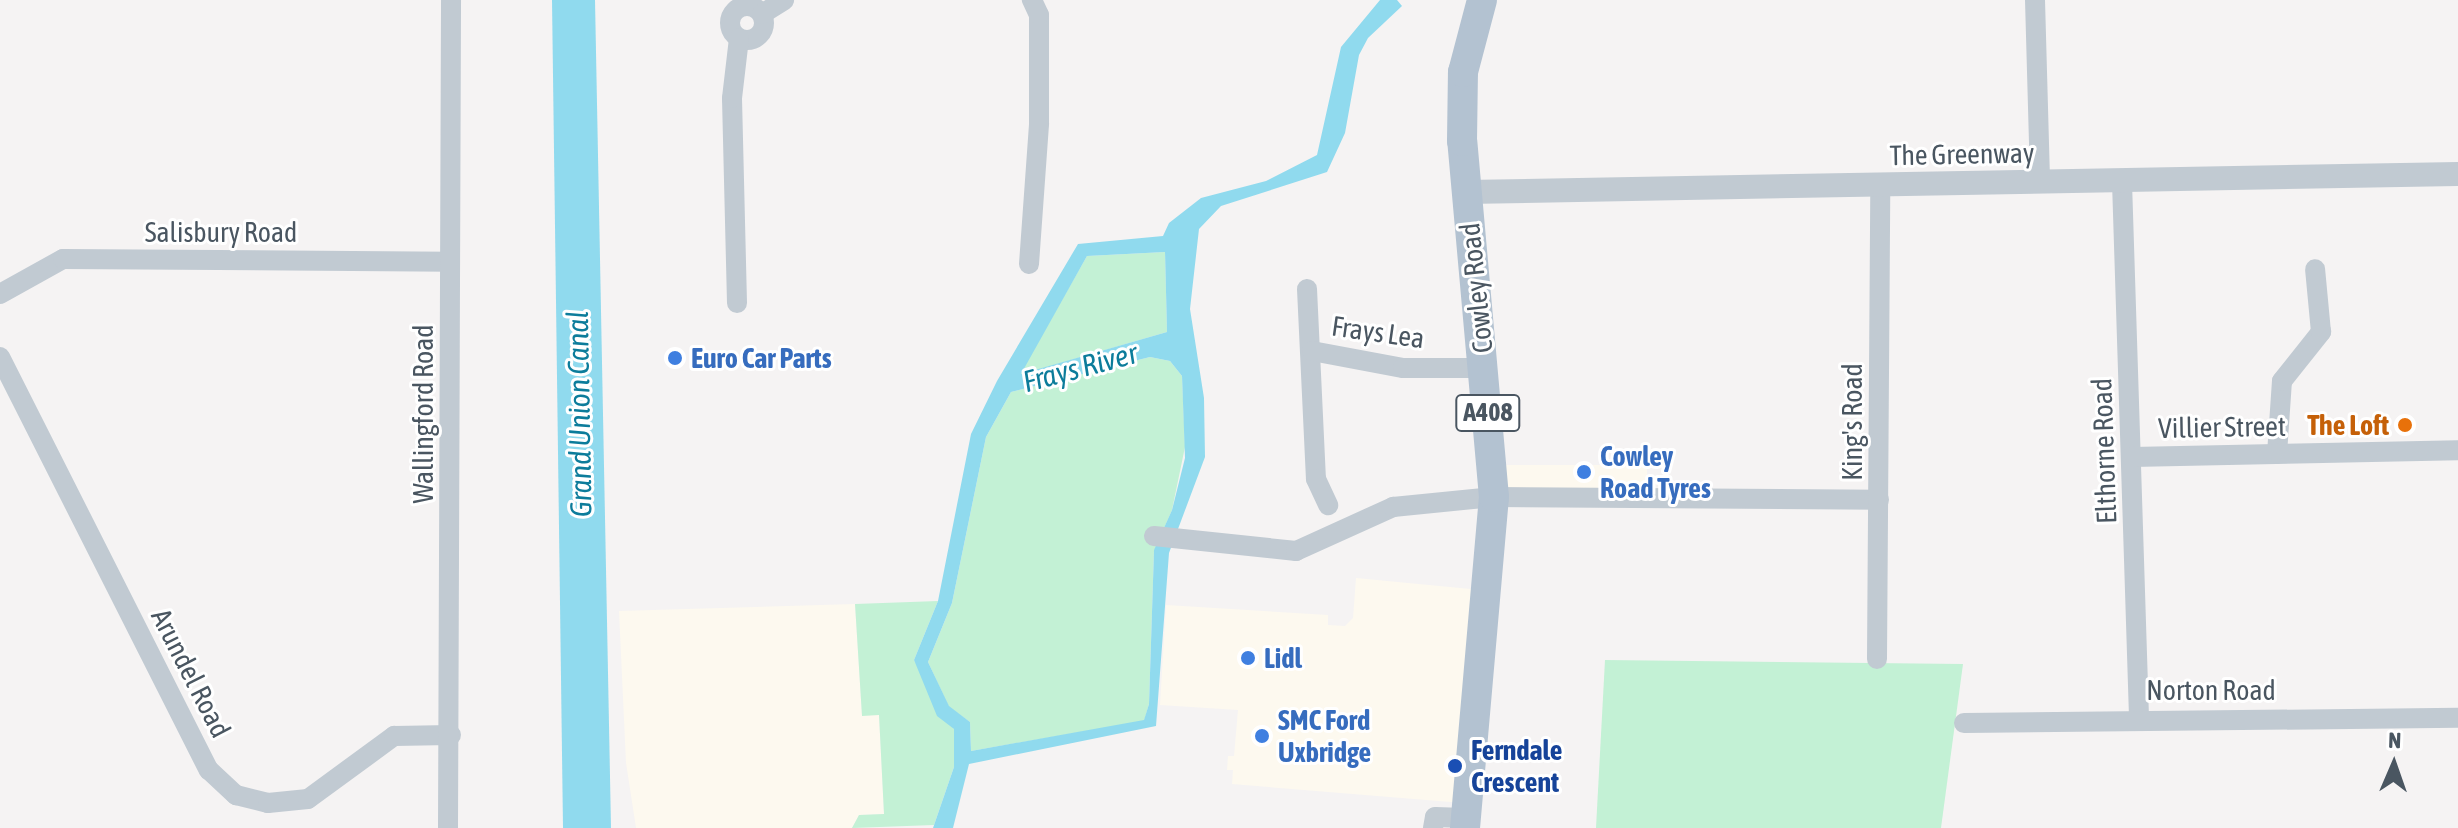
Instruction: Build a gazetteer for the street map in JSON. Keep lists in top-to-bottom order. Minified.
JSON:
{"streets":{"main road":["Cowley Road","A408"],"street":["The Greenway","Salisbury Road","Frays Lea","Wallingford Road","King's Road","Villier Street","Elthorne Road","Arundel Road","Norton Road"]},"crossings":[["The Greenway","Cowley Road"],["The Greenway","King's Road"],["The Greenway","Elthorne Road"],["Salisbury Road","Wallingford Road"],["Cowley Road","Frays Lea"],["Wallingford Road","Arundel Road"],["Villier Street","Elthorne Road"],["Elthorne Road","Norton Road"]],"water":["Frays River","Grand Union Canal"],"places":["Euro Car Parts","The Loft","Cowley Road Tyres","Lidl","SMC Ford Uxbridge","Ferndale Crescent"],"north":"top"}
